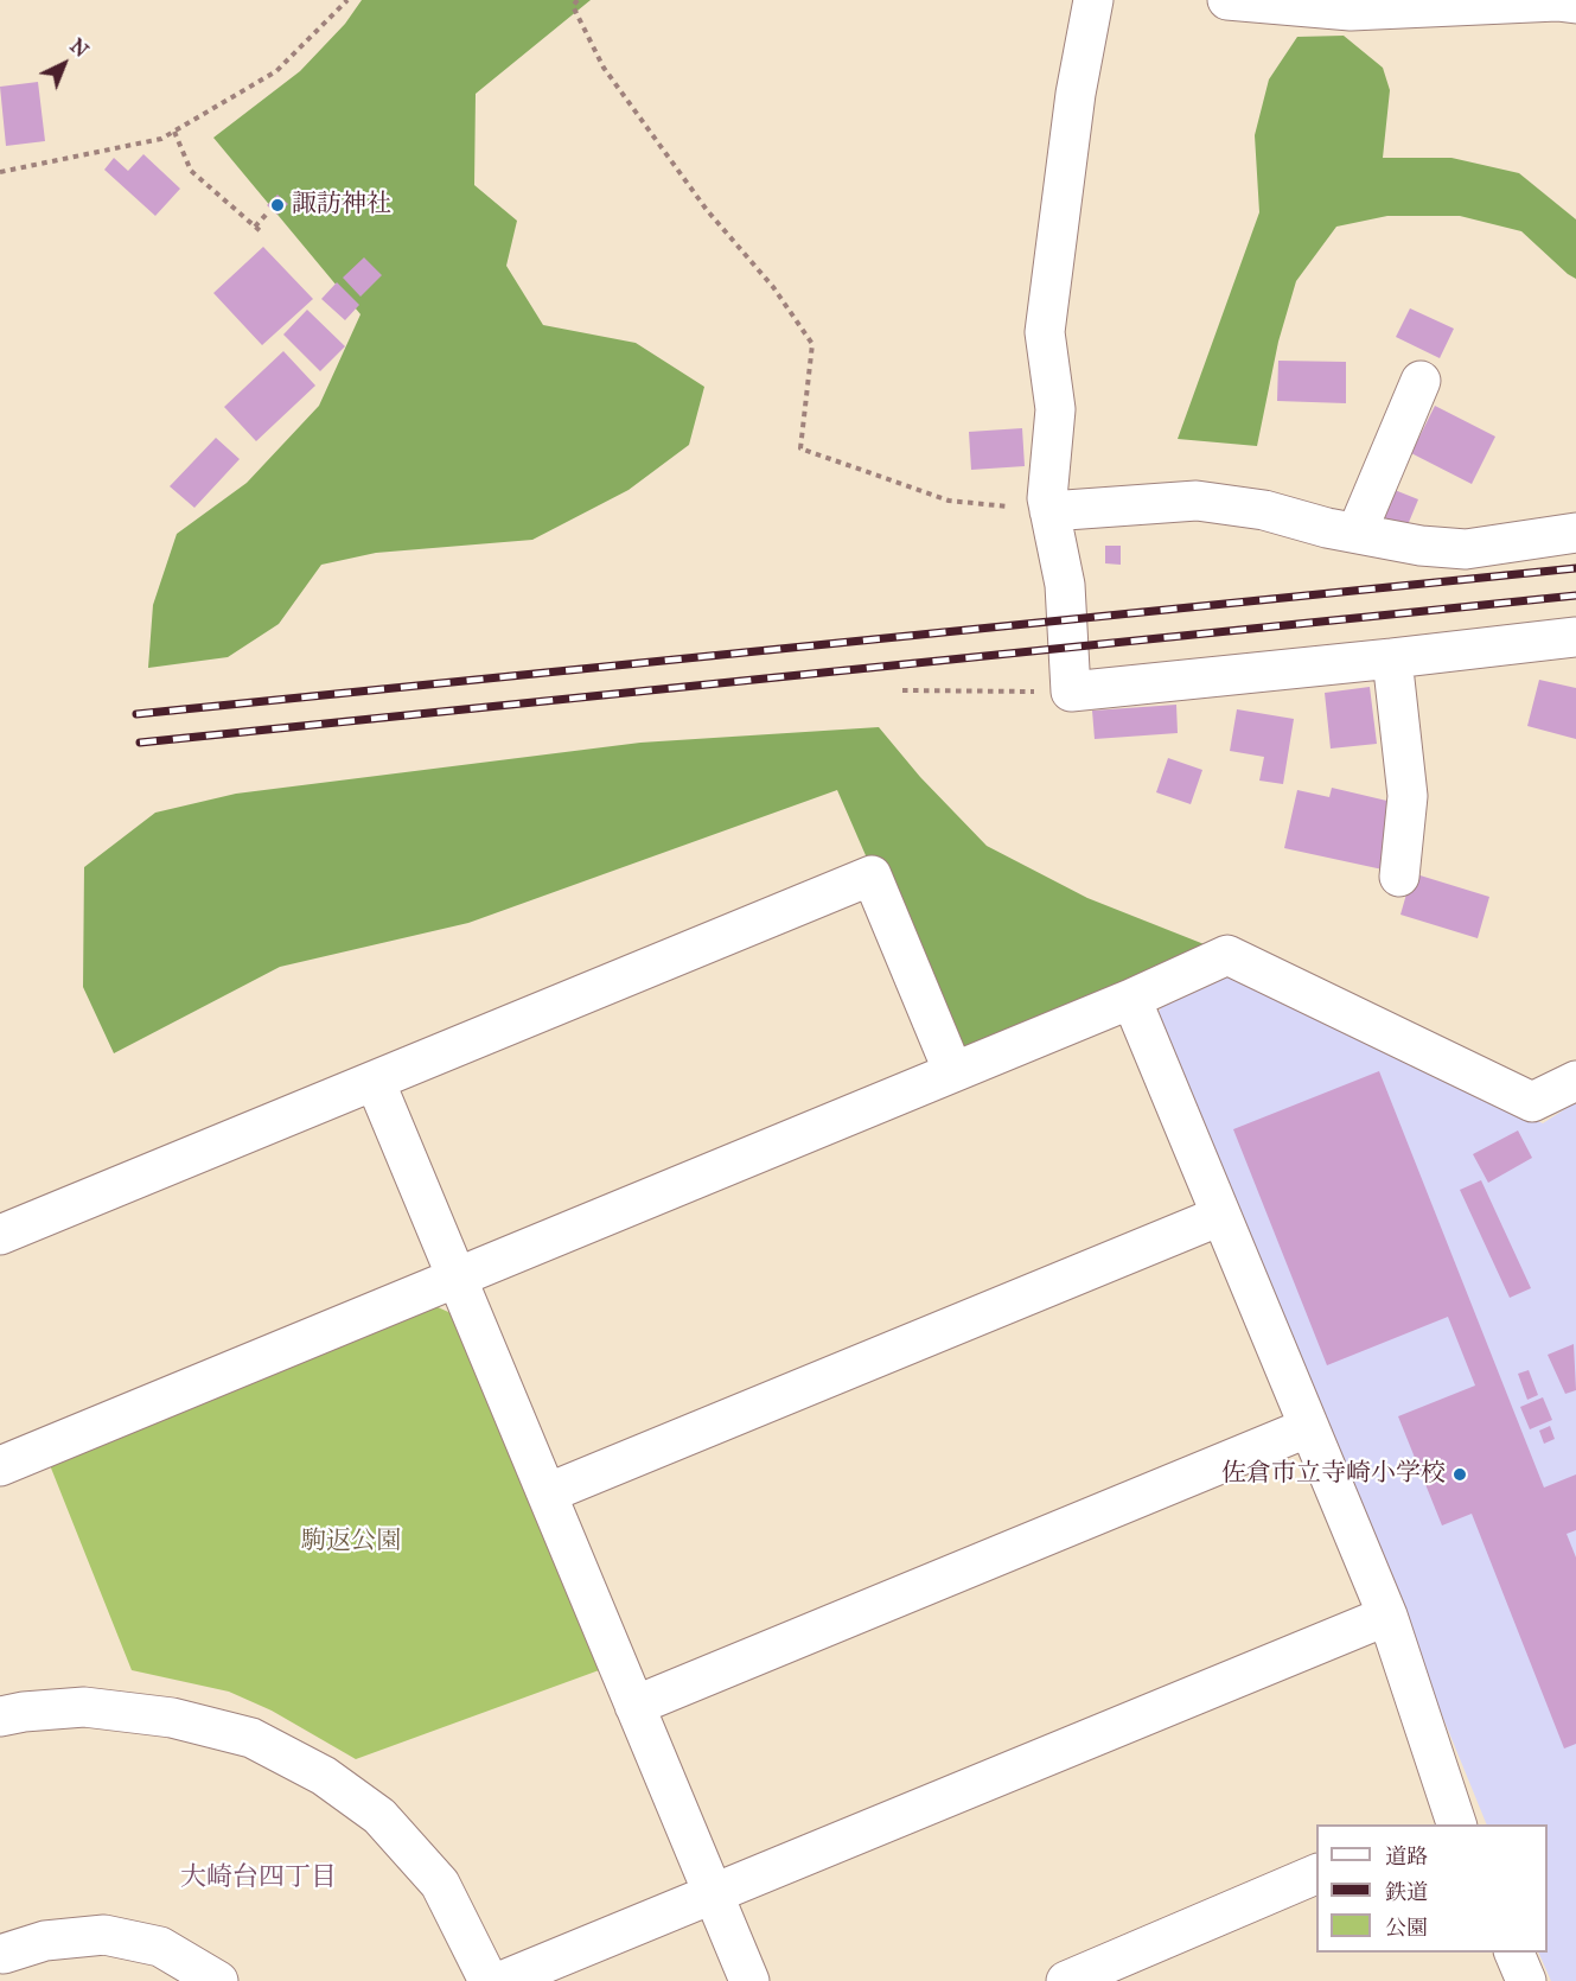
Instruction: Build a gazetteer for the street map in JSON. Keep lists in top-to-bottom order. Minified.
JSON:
{"districts":["大崎台四丁目"],"parks":["駒返公園"],"places":["諏訪神社","佐倉市立寺崎小学校"],"legend":["道路","鉄道","公園"],"north":"top right"}
